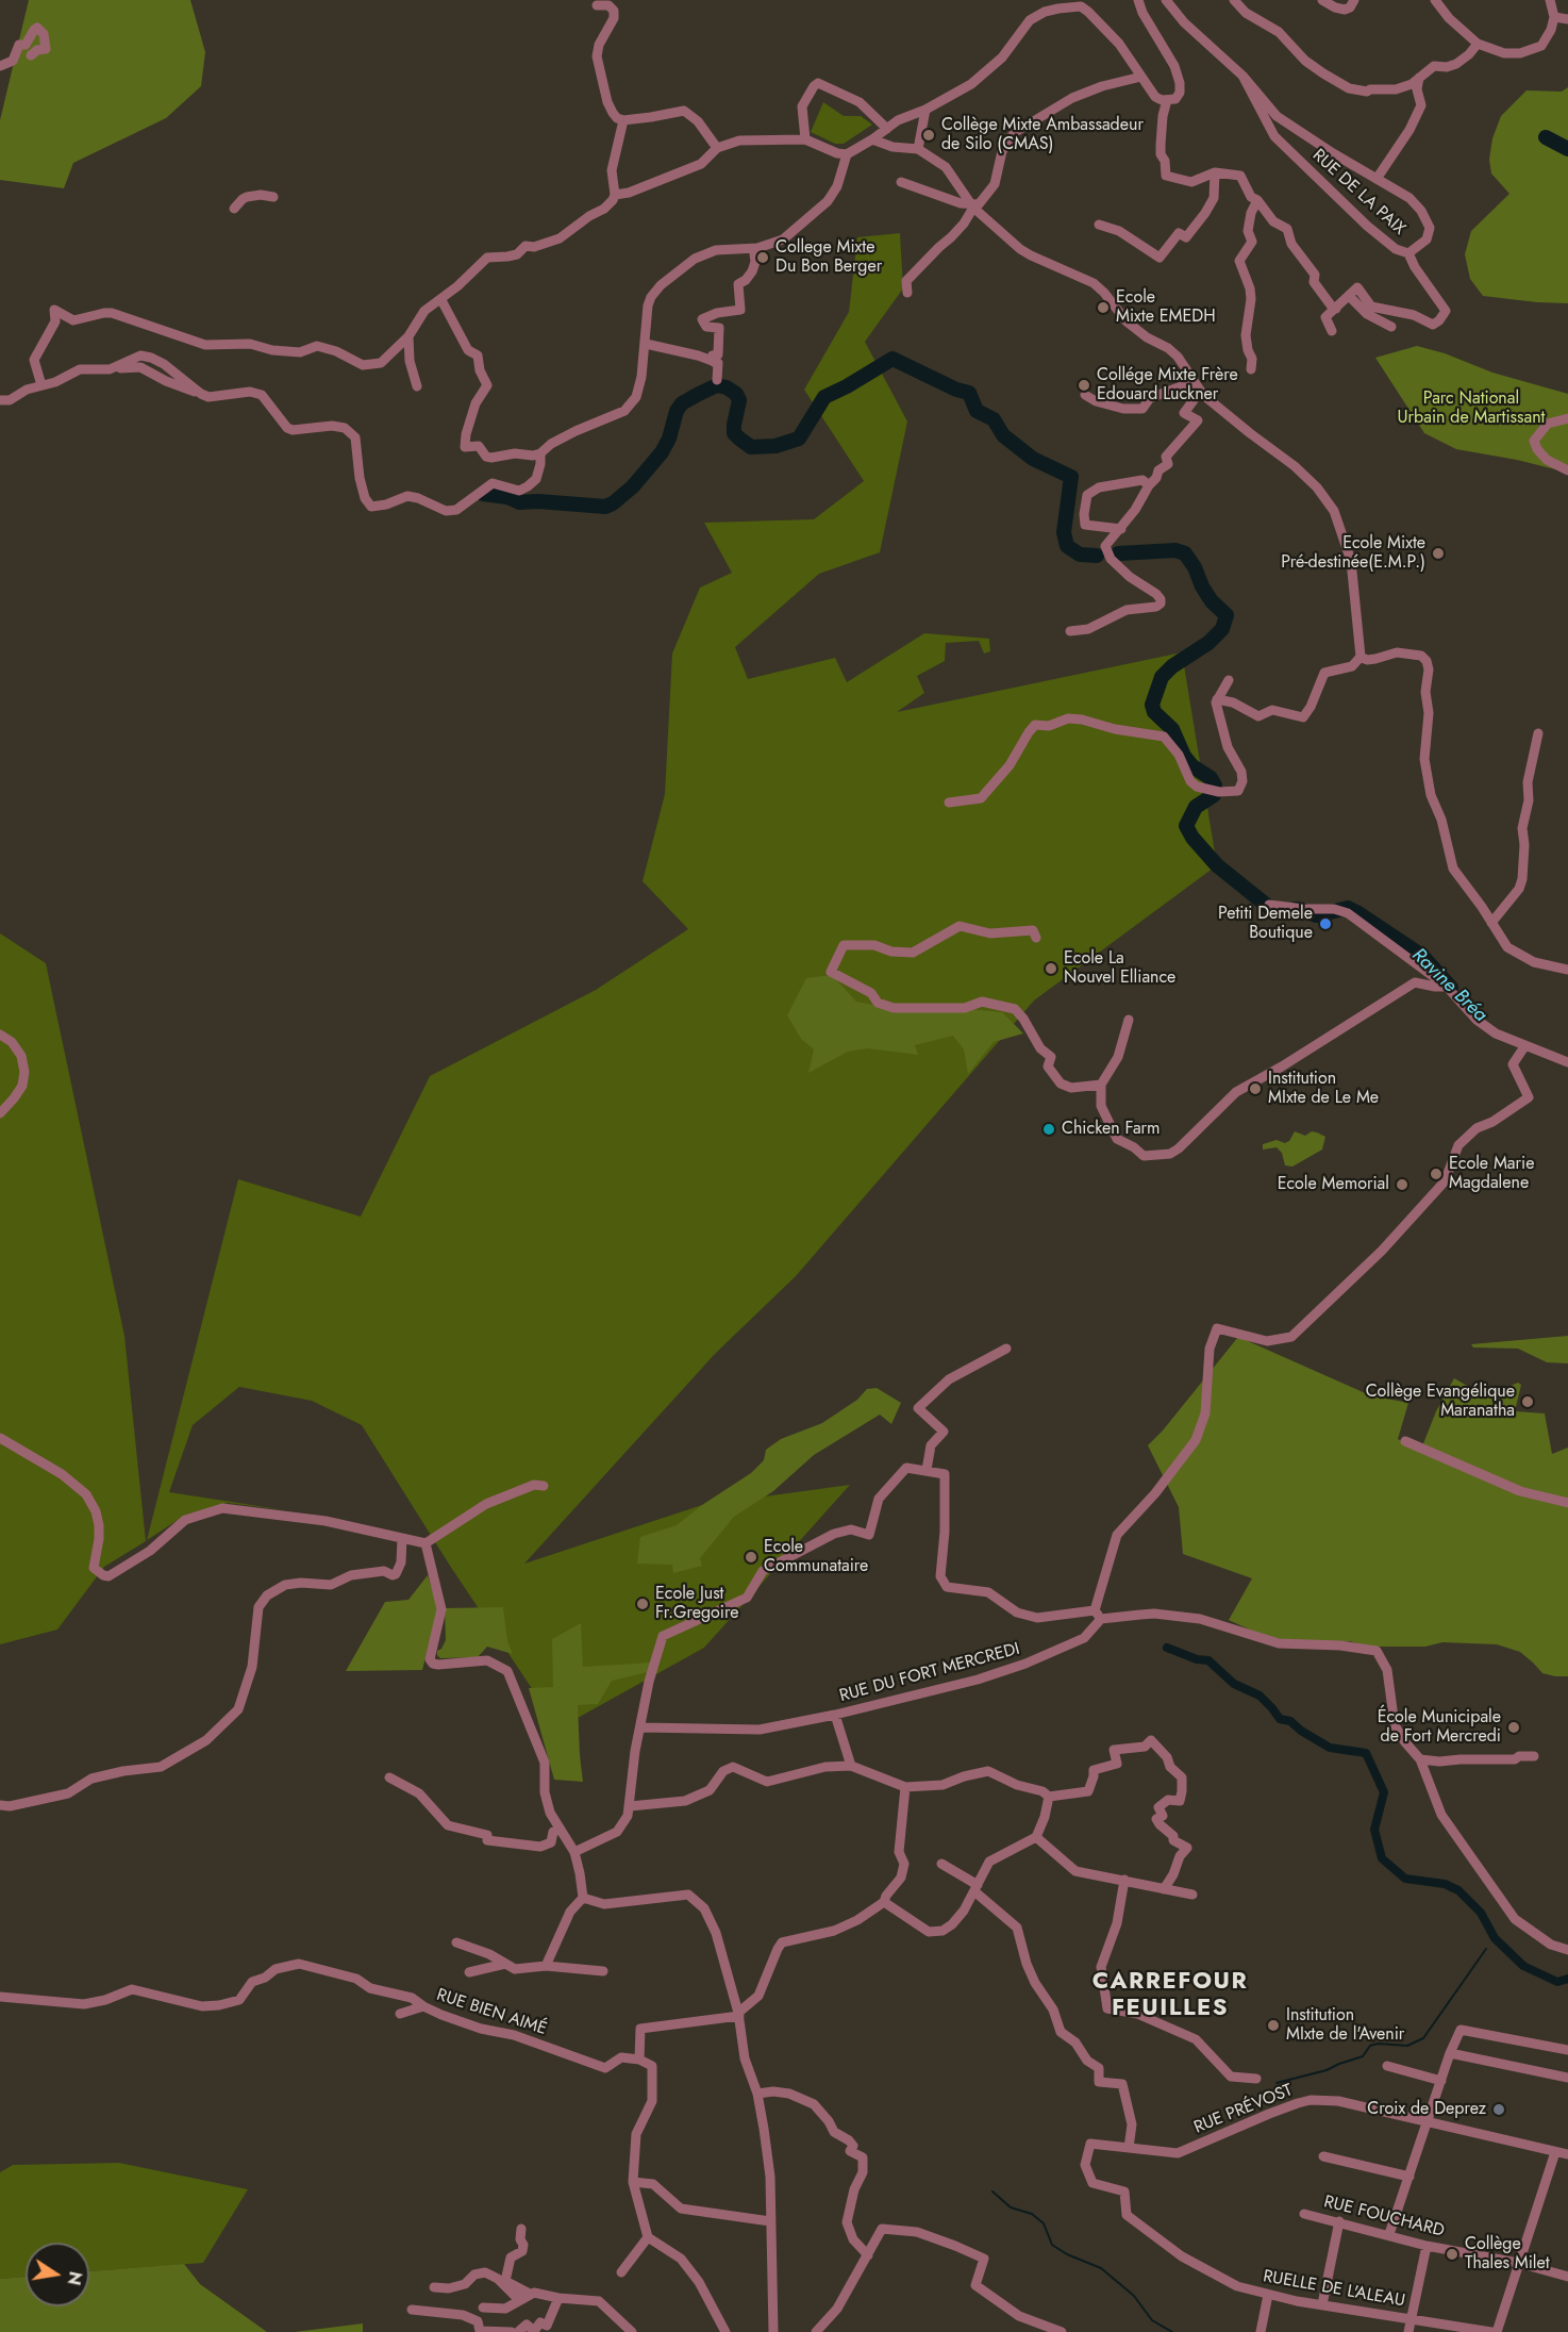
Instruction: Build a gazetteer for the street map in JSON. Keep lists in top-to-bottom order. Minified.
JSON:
{"streets":{"street":["RUE DE LA PAIX","RUE DU FORT MERCREDI","RUE BIEN AIMÉ","RUE PRÉVOST","RUE FOUCHARD","RUELLE DE L'ALEAU"]},"crossings":[["RUE PRÉVOST","RUELLE DE L'ALEAU"]],"districts":["CARREFOUR FEUILLES"],"water":["Ravine Bréa"],"parks":["Parc National Urbain de Martissant"],"places":["Collège Mixte Ambassadeur de Silo (CMAS)","College Mixte Du Bon Berger","Ecole Mixte EMEDH","Collége Mixte Frère Edouard Luckner","Ecole Mixte Pré-destinée(E.M.P.)","Petiti Demele Boutique","Ecole La Nouvel Elliance","Institution MIxte de Le Me","Chicken Farm","Ecole Marie Magdalene","Ecole Memorial","Collège Evangélique Maranatha","Ecole Communataire","Ecole Just Fr.Gregoire","École Municipale de Fort Mercredi","Institution MIxte de l'Avenir","Croix de Deprez","Collège Thales Milet"],"north":"right"}
